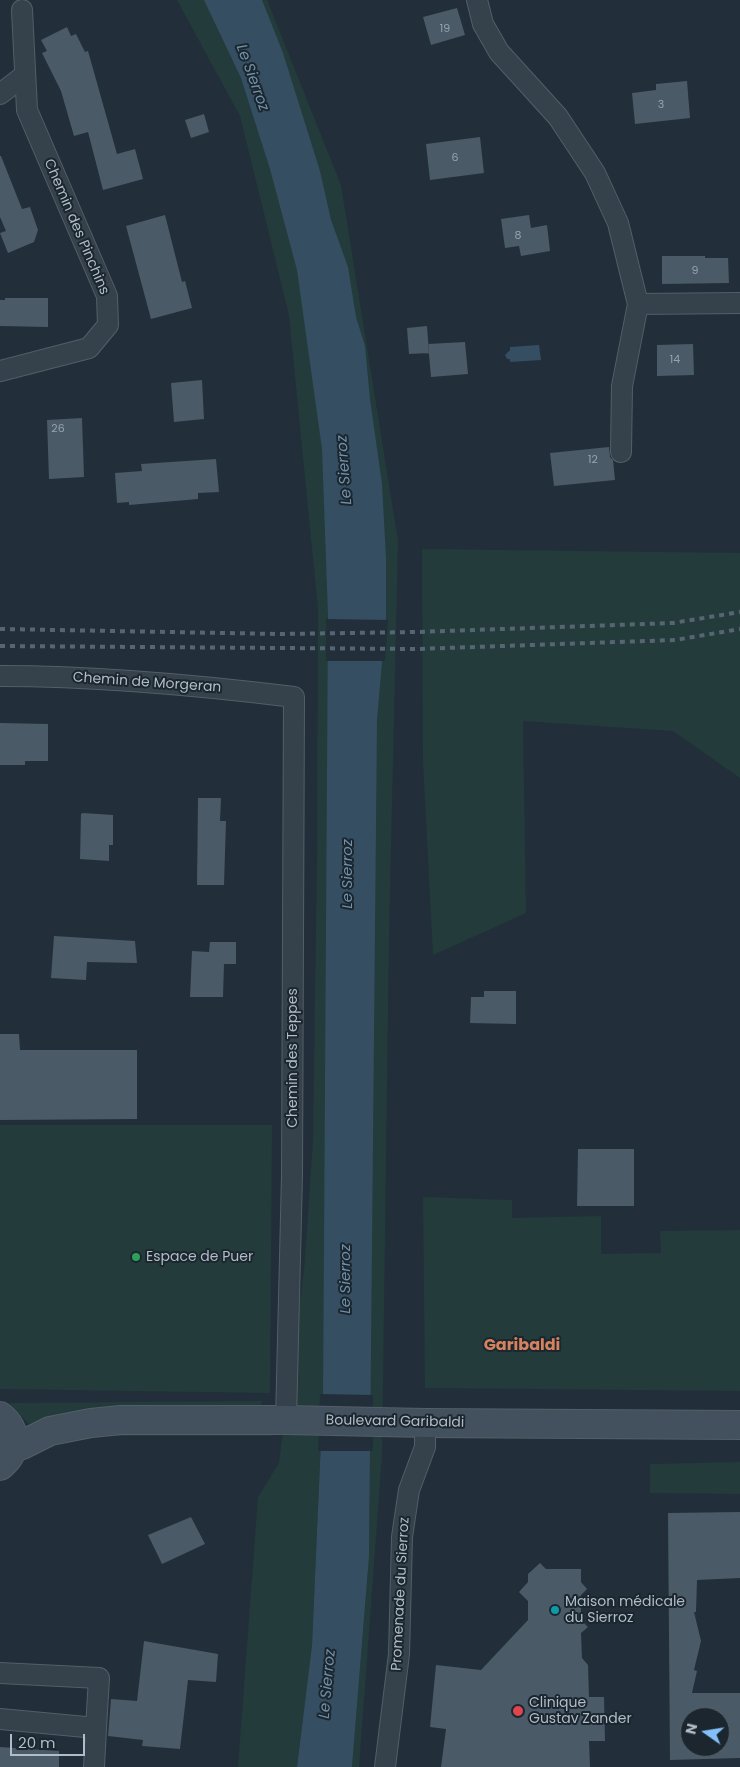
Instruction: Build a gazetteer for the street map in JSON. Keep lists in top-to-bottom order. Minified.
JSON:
{"streets":{"main road":["Boulevard Garibaldi"],"street":["Chemin des Pinchins","Chemin de Morgeran","Chemin des Teppes","Promenade du Sierroz"]},"crossings":[["Chemin de Morgeran","Chemin des Teppes"],["Chemin des Teppes","Boulevard Garibaldi"],["Boulevard Garibaldi","Promenade du Sierroz"]],"districts":["Garibaldi"],"water":["Le Sierroz"],"places":["Espace de Puer","Maison médicale du Sierroz","Clinique Gustav Zander"],"house_numbers":["19","3","6","8","9","14","26","12"],"scale_bar":"20 m","north":"left"}
